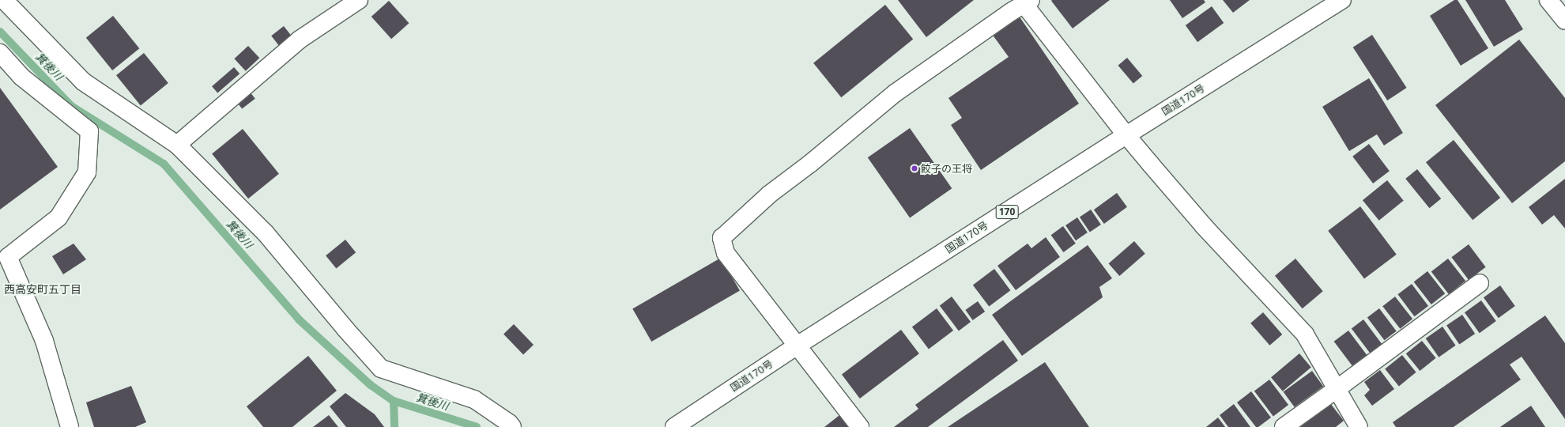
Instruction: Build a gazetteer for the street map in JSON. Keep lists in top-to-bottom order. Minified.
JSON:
{"streets":{"main road":["国道170号","170"]},"districts":["西高安町五丁目"],"water":["箕後川"],"places":["餃子の王将"]}
